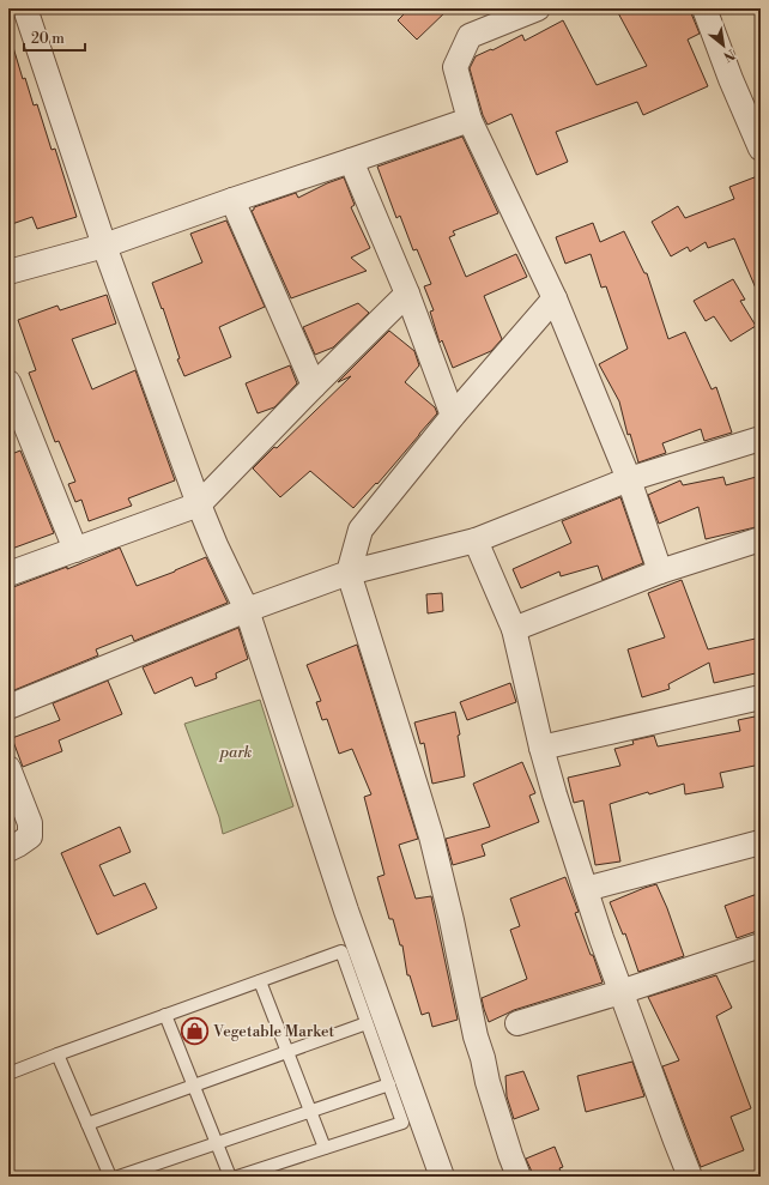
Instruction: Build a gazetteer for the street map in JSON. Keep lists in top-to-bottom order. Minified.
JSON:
{"parks":["park"],"places":{"shop":["Vegetable Market"]},"scale_bar":"20 m","north":"bottom right"}
